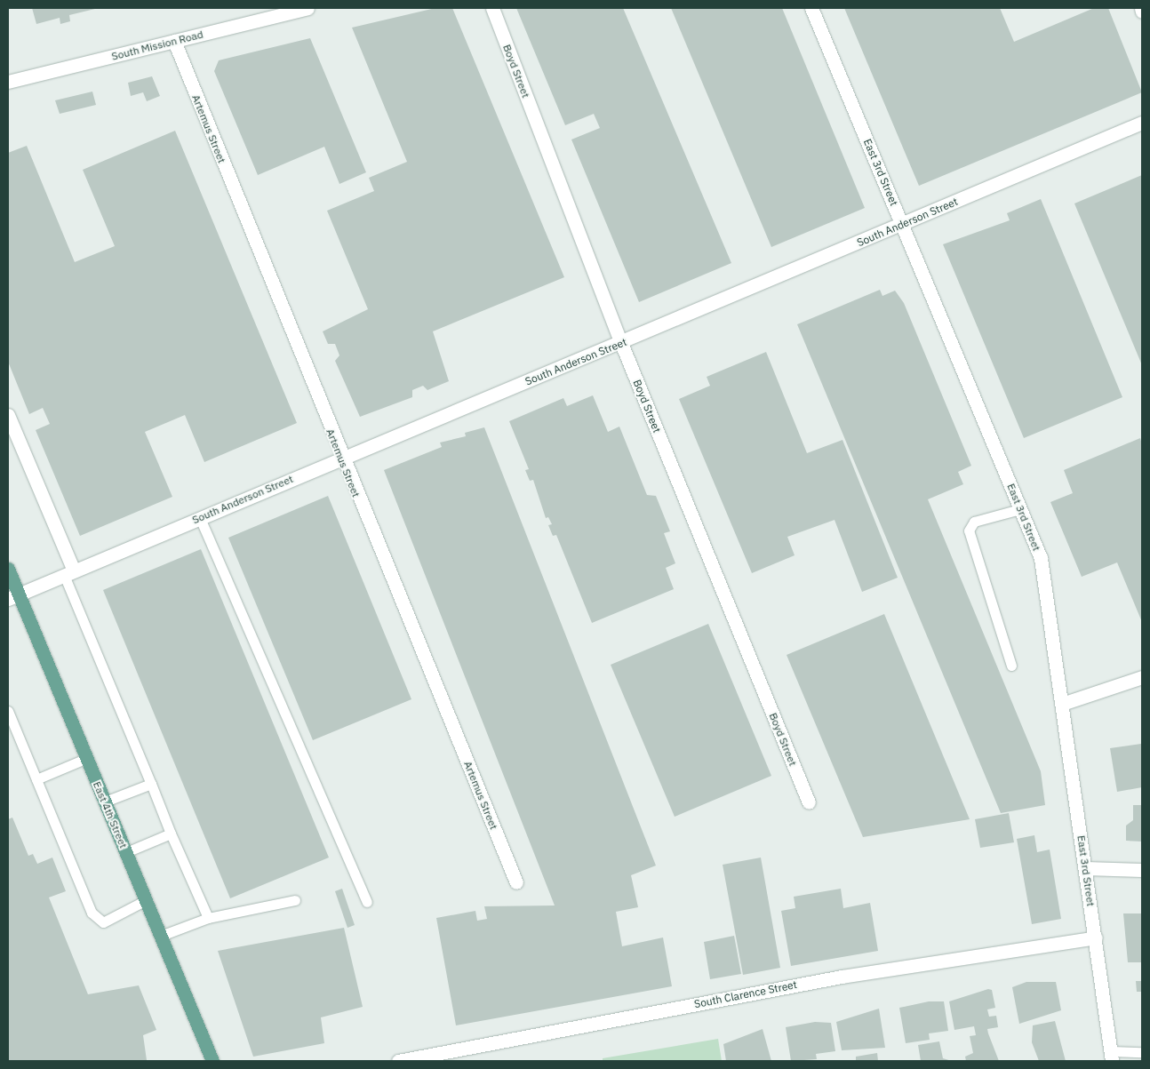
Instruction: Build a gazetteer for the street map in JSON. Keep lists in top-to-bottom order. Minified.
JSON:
{"streets":{"main road":["East 4th Street"],"street":["South Mission Road","Boyd Street","Artemus Street","East 3rd Street","South Anderson Street","South Clarence Street"]},"crossings":[["South Mission Road","Artemus Street"],["Boyd Street","South Anderson Street"],["Artemus Street","South Anderson Street"],["East 3rd Street","South Anderson Street"],["East 3rd Street","South Clarence Street"],["South Anderson Street","East 4th Street"]]}
